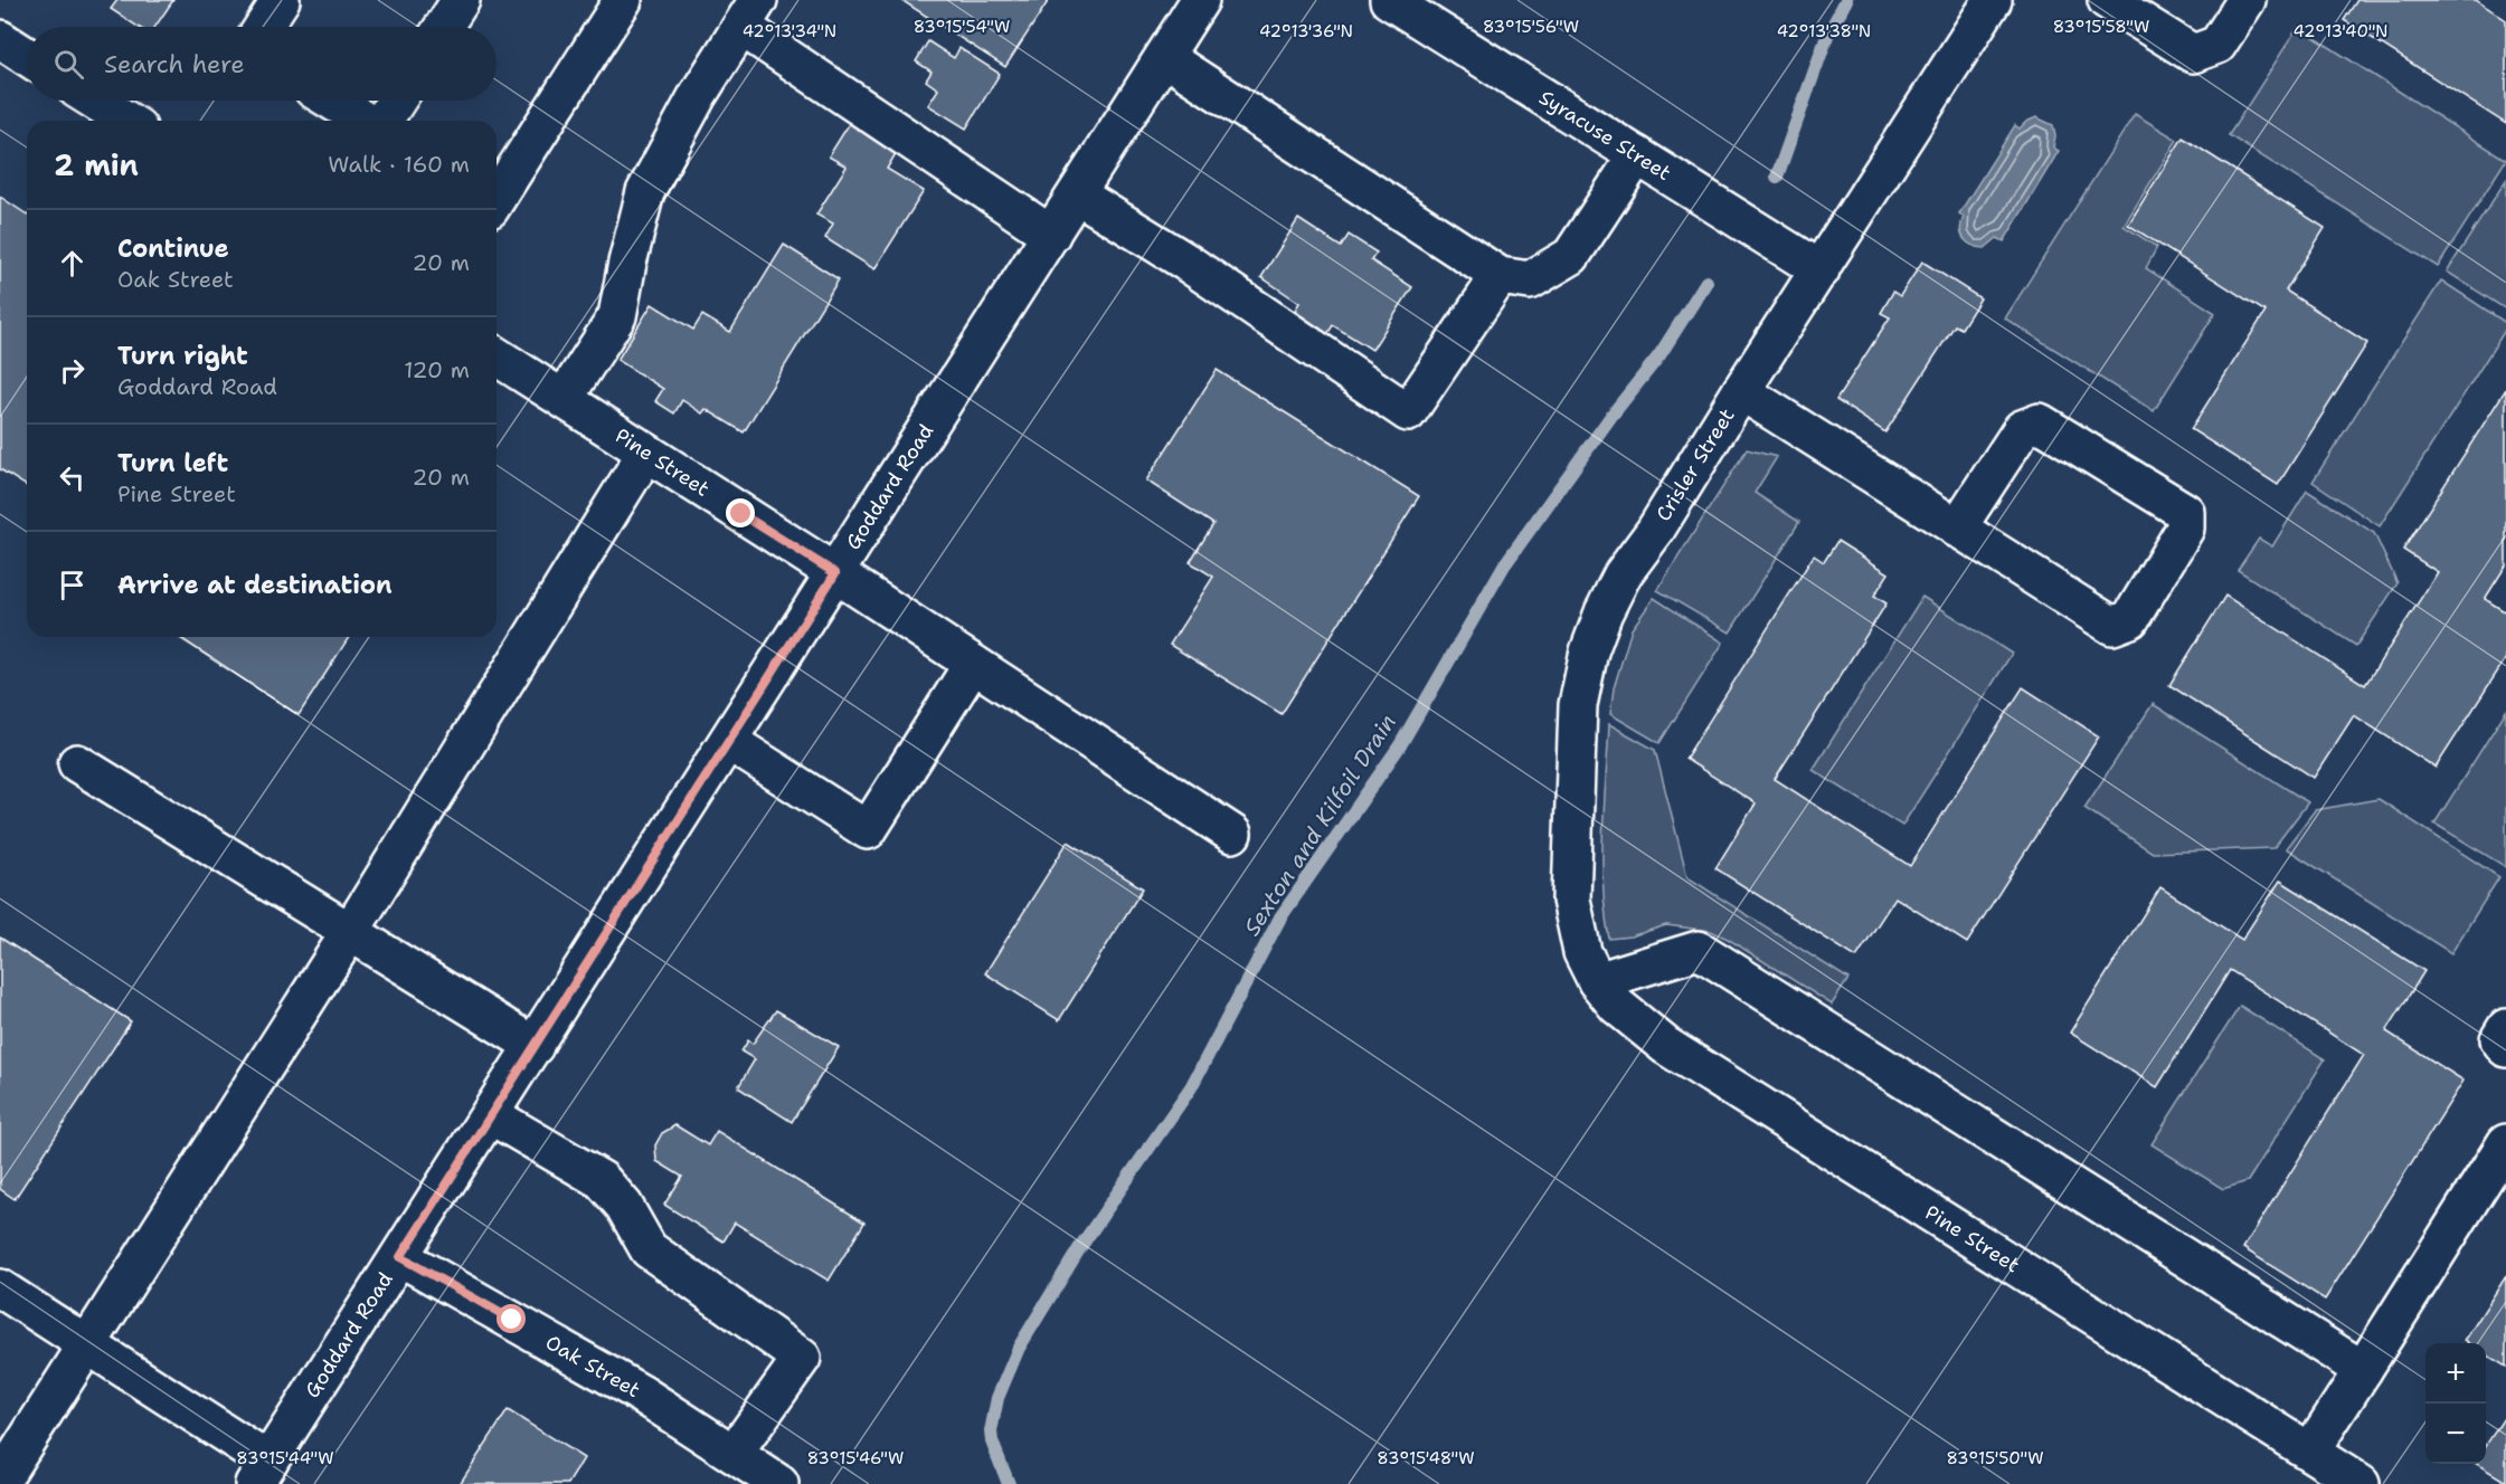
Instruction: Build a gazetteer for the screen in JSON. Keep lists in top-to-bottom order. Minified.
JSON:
{"streets":{"street":["Syracuse Street","Pine Street","Crisler Street","Goddard Road","Oak Street"]},"crossings":[["Syracuse Street","Crisler Street"],["Pine Street","Crisler Street"],["Pine Street","Goddard Road"],["Goddard Road","Oak Street"]],"water":["Sexton and Kilfoil Drain"],"page":{"search":"Search here","heading":["2 min","Walk · 160 m"],"list":[["Continue","Oak Street","20 m"],["Turn right","Goddard Road","120 m"],["Turn left","Pine Street","20 m"],"Arrive at destination"],"map_buttons":["+","−"]},"coordinates":["83°15'54\"W","83°15'56\"W","83°15'58\"W","42°13'34\"N","42°13'36\"N","42°13'38\"N","42°13'40\"N","83°15'44\"W","83°15'46\"W","83°15'48\"W","83°15'50\"W"]}
